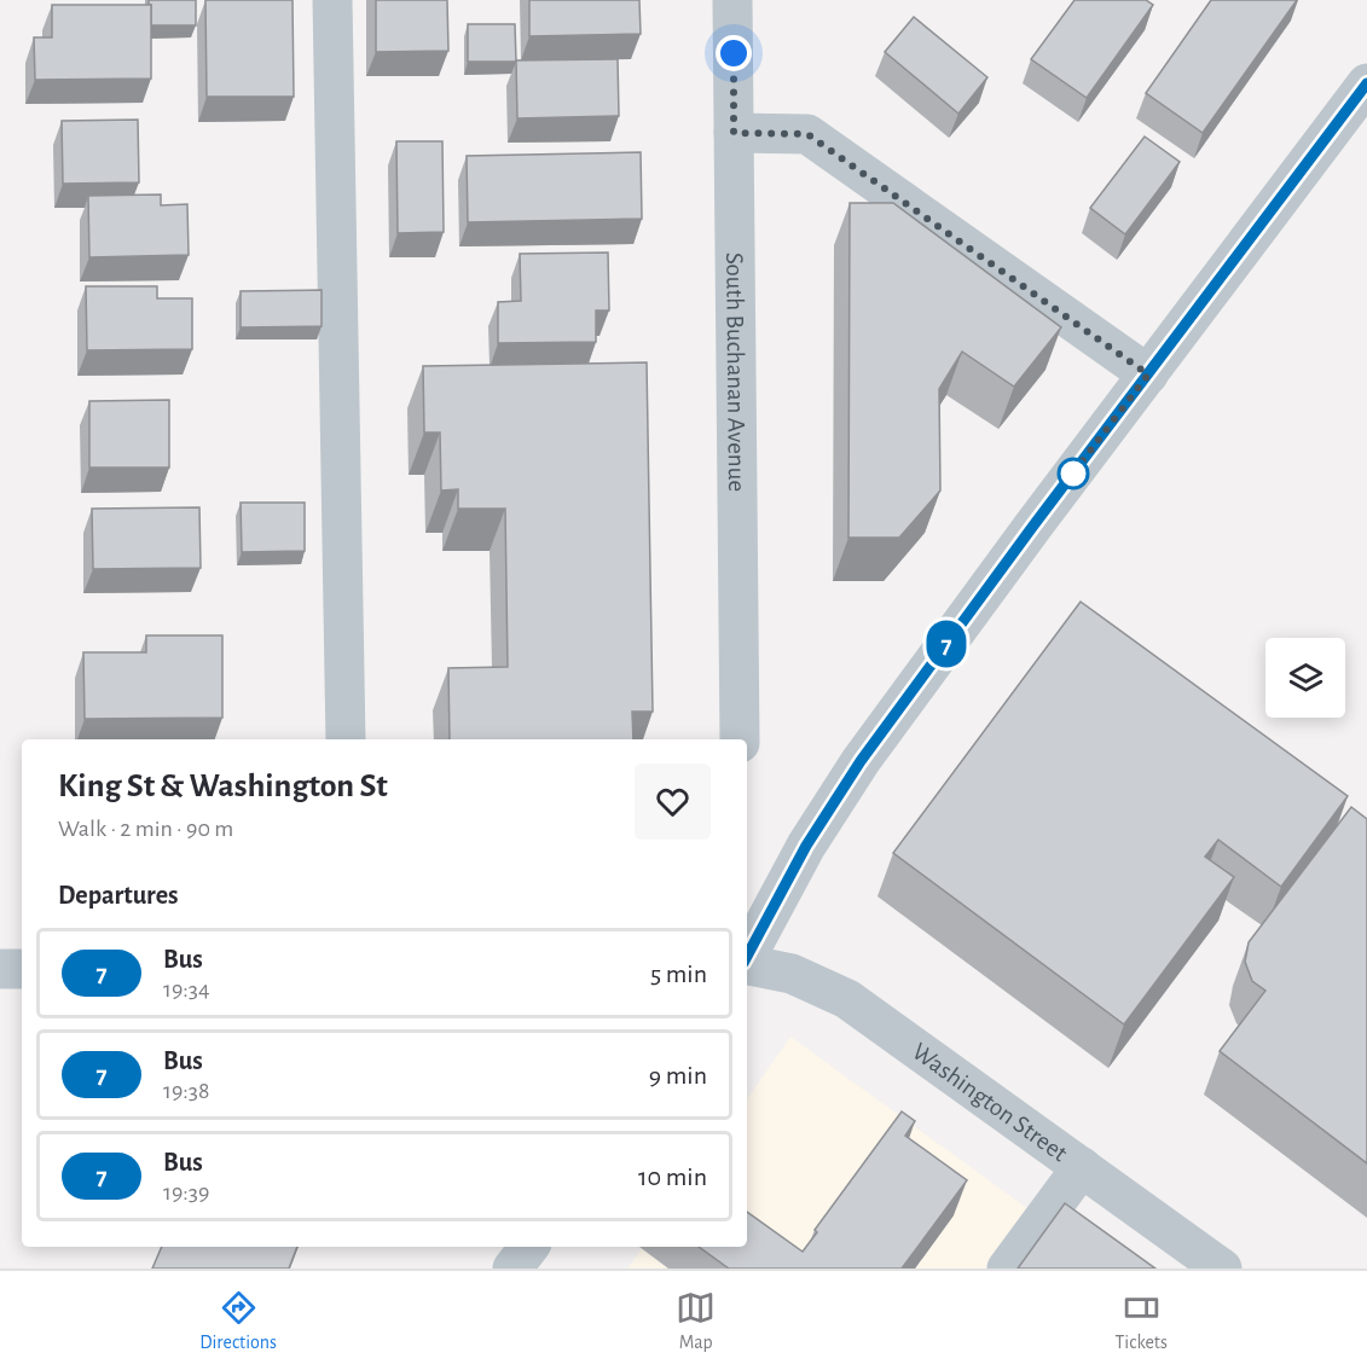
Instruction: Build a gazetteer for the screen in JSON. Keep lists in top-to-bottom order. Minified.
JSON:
{"streets":{"street":["South Buchanan Avenue","Washington Street"]},"lines":["bus line 7"],"page":{"on_map":"7","heading":[["King St & Washington St","Walk · 2 min · 90 m"],"Departures"],"list":[{"mark":"7","name":"Bus","note":"19:34","value":"5 min"},{"mark":"7","name":"Bus","note":"19:38","value":"9 min"},{"mark":"7","name":"Bus","note":"19:39","value":"10 min"}],"tabs":["Directions","Map","Tickets"]}}
